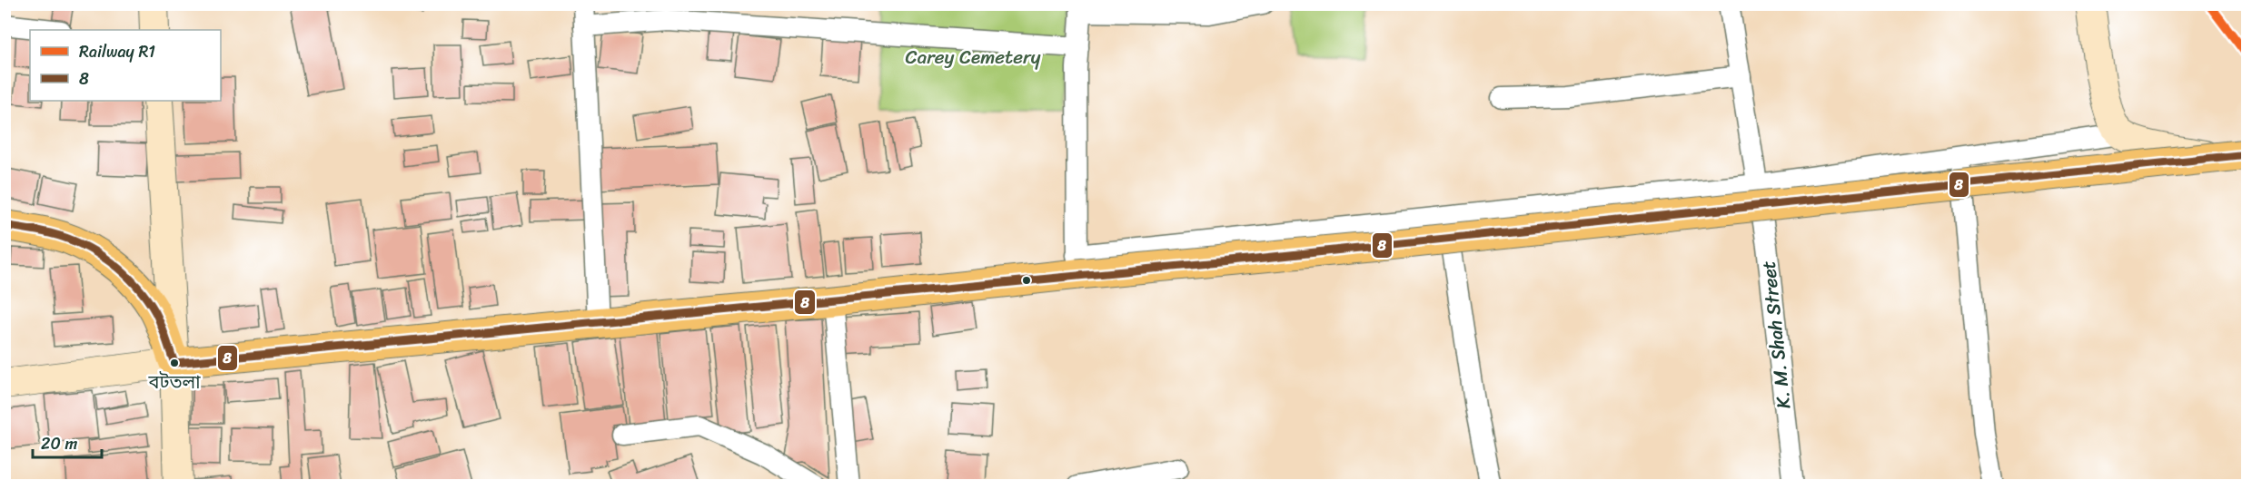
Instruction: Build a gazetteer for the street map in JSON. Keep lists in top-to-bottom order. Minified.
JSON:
{"streets":{"street":["K. M. Shah Street"]},"parks":["Carey Cemetery"],"places":["বটতলা"],"lines":["rail line R1","transit line 8"],"legend":["Railway R1","8"],"scale_bar":"20 m"}
